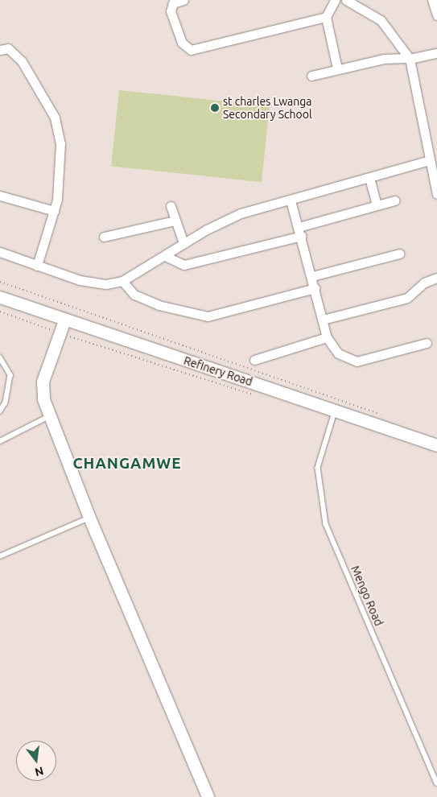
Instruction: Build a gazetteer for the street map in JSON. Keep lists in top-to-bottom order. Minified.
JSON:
{"streets":{"street":["Refinery Road"],"lane":["Mengo Road"]},"crossings":[["Refinery Road","Mengo Road"]],"districts":["CHANGAMWE"],"places":["st charles Lwanga Secondary School"],"north":"bottom"}
